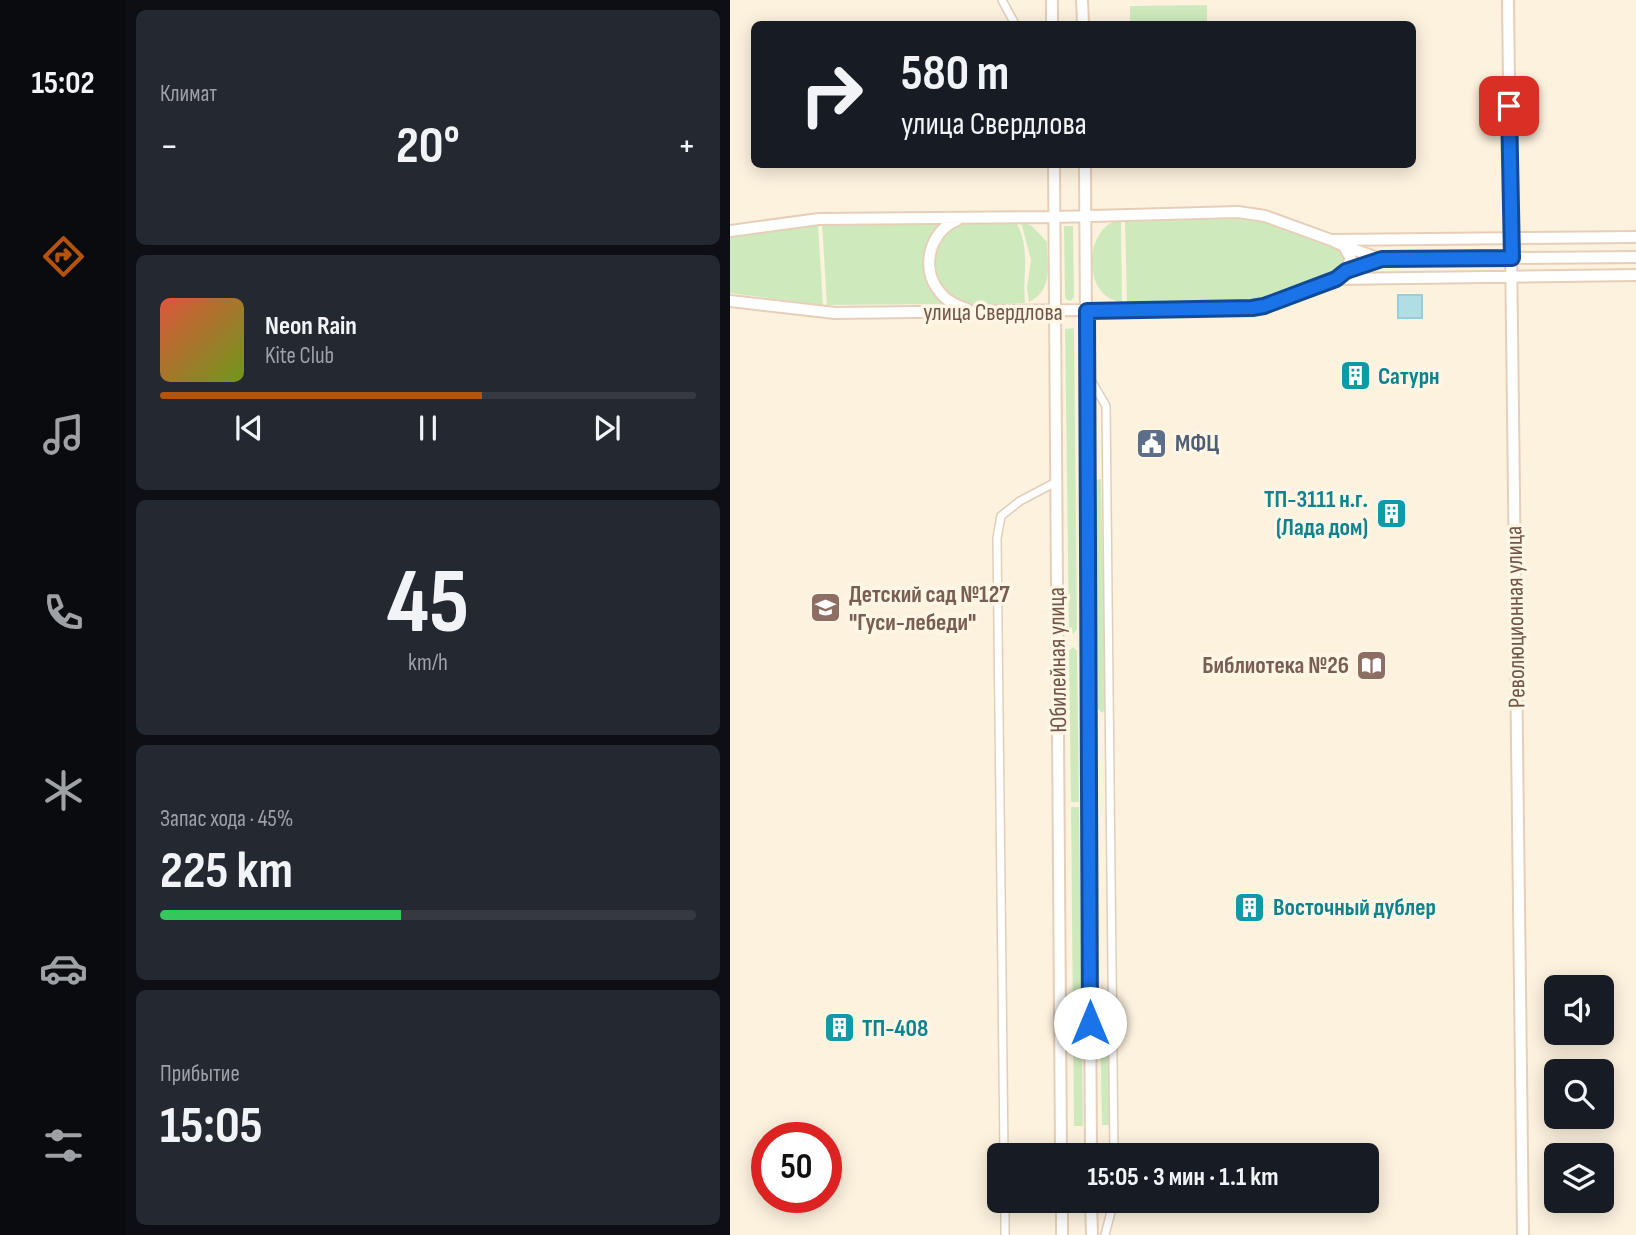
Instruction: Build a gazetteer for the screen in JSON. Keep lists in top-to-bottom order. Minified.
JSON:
{"streets":{"main road":["улица Свердлова","Революционная улица","Юбилейная улица"]},"crossings":[["улица Свердлова","Революционная улица"],["улица Свердлова","Юбилейная улица"]],"places":{"building":["Сатурн","ТП-3111 н.г. (Лада дом)","Восточный дублер","ТП-408"],"public building":["МФЦ"],"school or university":["Детский сад №127 \"Гуси-лебеди\""],"library":["Библиотека №26"]},"page":{"tabs":"15:02","tile":["Климат",["45","km/h"],["Запас хода · 45%","225 km"],["Прибытие","15:05"]],"turn":["580 m","улица Свердлова"],"heat":["−","20°","+"],"song":["Neon Rain","Kite Club"],"limit":"50","trip":"15:05 · 3 мин · 1.1 km"}}
